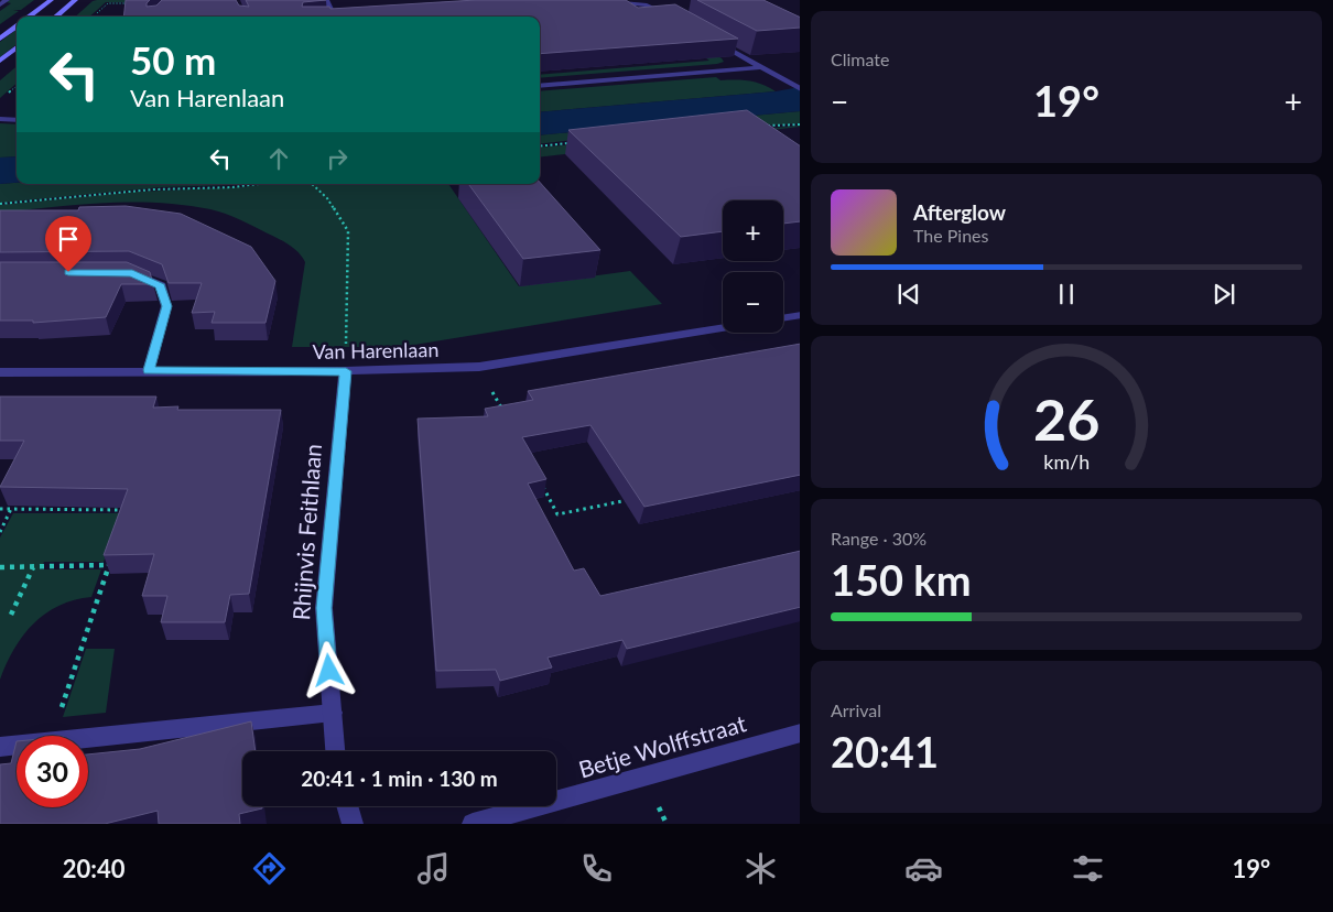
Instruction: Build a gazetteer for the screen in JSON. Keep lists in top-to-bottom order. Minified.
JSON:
{"streets":{"street":["Van Harenlaan","Rhijnvis Feithlaan","Betje Wolffstraat"]},"crossings":[["Van Harenlaan","Rhijnvis Feithlaan"]],"page":{"tile":["Climate",["Range · 30%","150 km"],["Arrival","20:41"]],"turn":["50 m","Van Harenlaan"],"heat":["−","19°","+"],"song":["Afterglow","The Pines"],"map_buttons":["+","−"],"limit":"30","trip":"20:41 · 1 min · 130 m","tabs":["20:40","19°"],"gauge":["26","km/h"]}}
